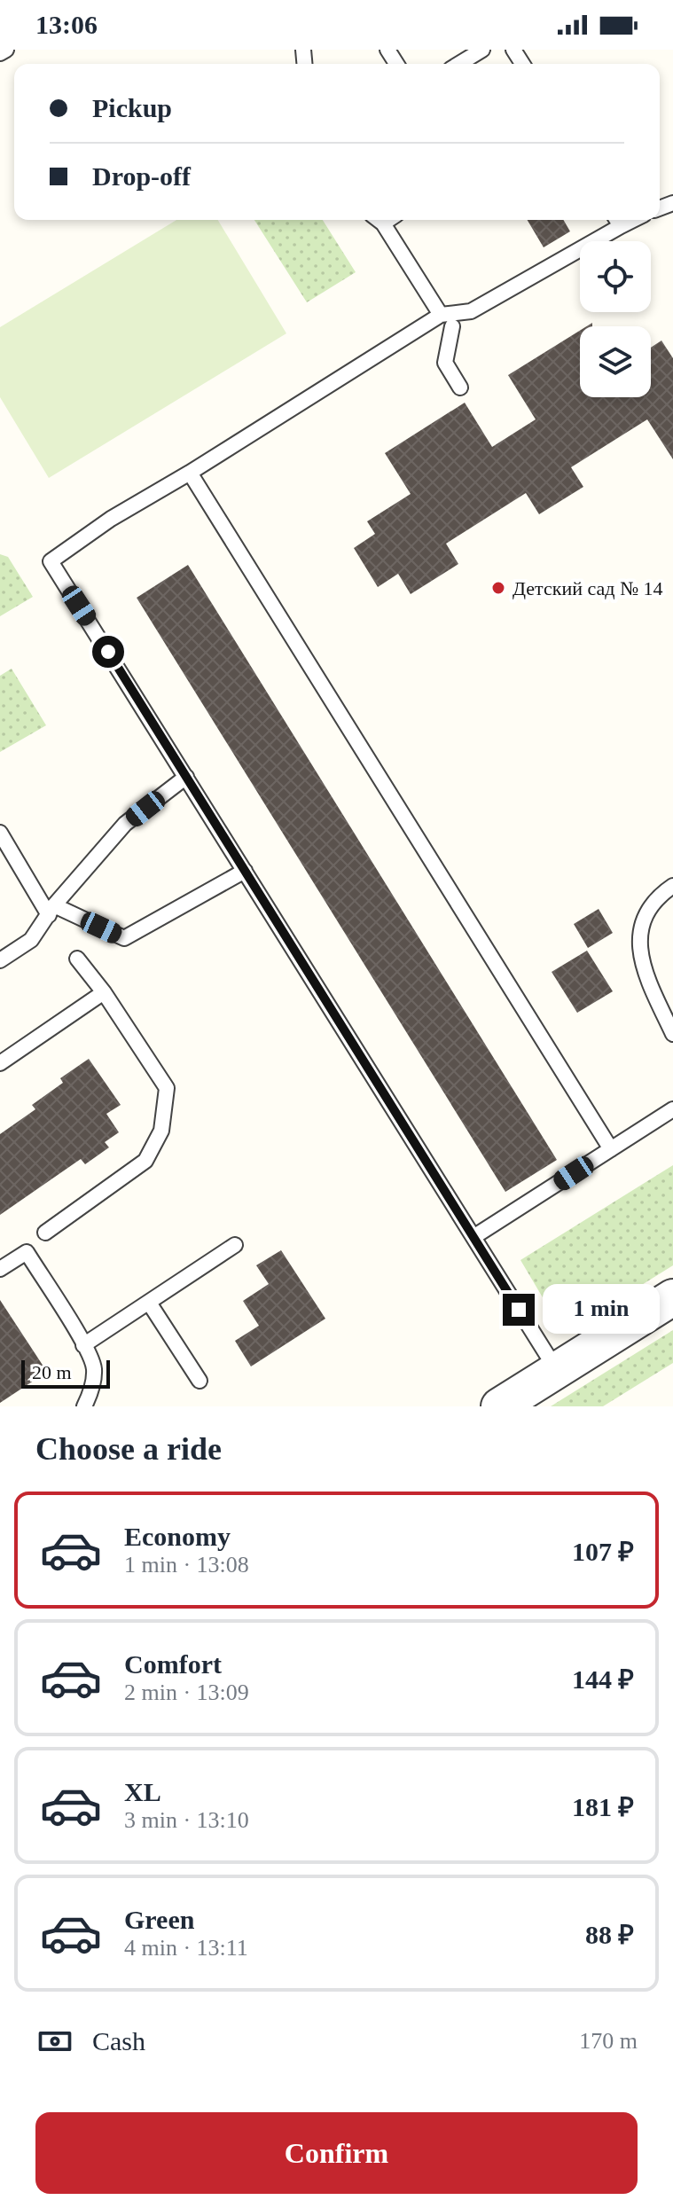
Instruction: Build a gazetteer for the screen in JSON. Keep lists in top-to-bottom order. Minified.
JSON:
{"places":["Детский сад № 14"],"scale_bar":"20 m","page":{"status":"13:06","banner":["Pickup","Drop-off"],"bubble":"1 min","scale":"20 m","heading":"Choose a ride","list":[{"name":"Economy","note":"1 min · 13:08","value":"107 ₽"},{"name":"Comfort","note":"2 min · 13:09","value":"144 ₽"},{"name":"XL","note":"3 min · 13:10","value":"181 ₽"},{"name":"Green","note":"4 min · 13:11","value":"88 ₽"}],"pay":["Cash","170 m"],"buttons":"Confirm"}}
